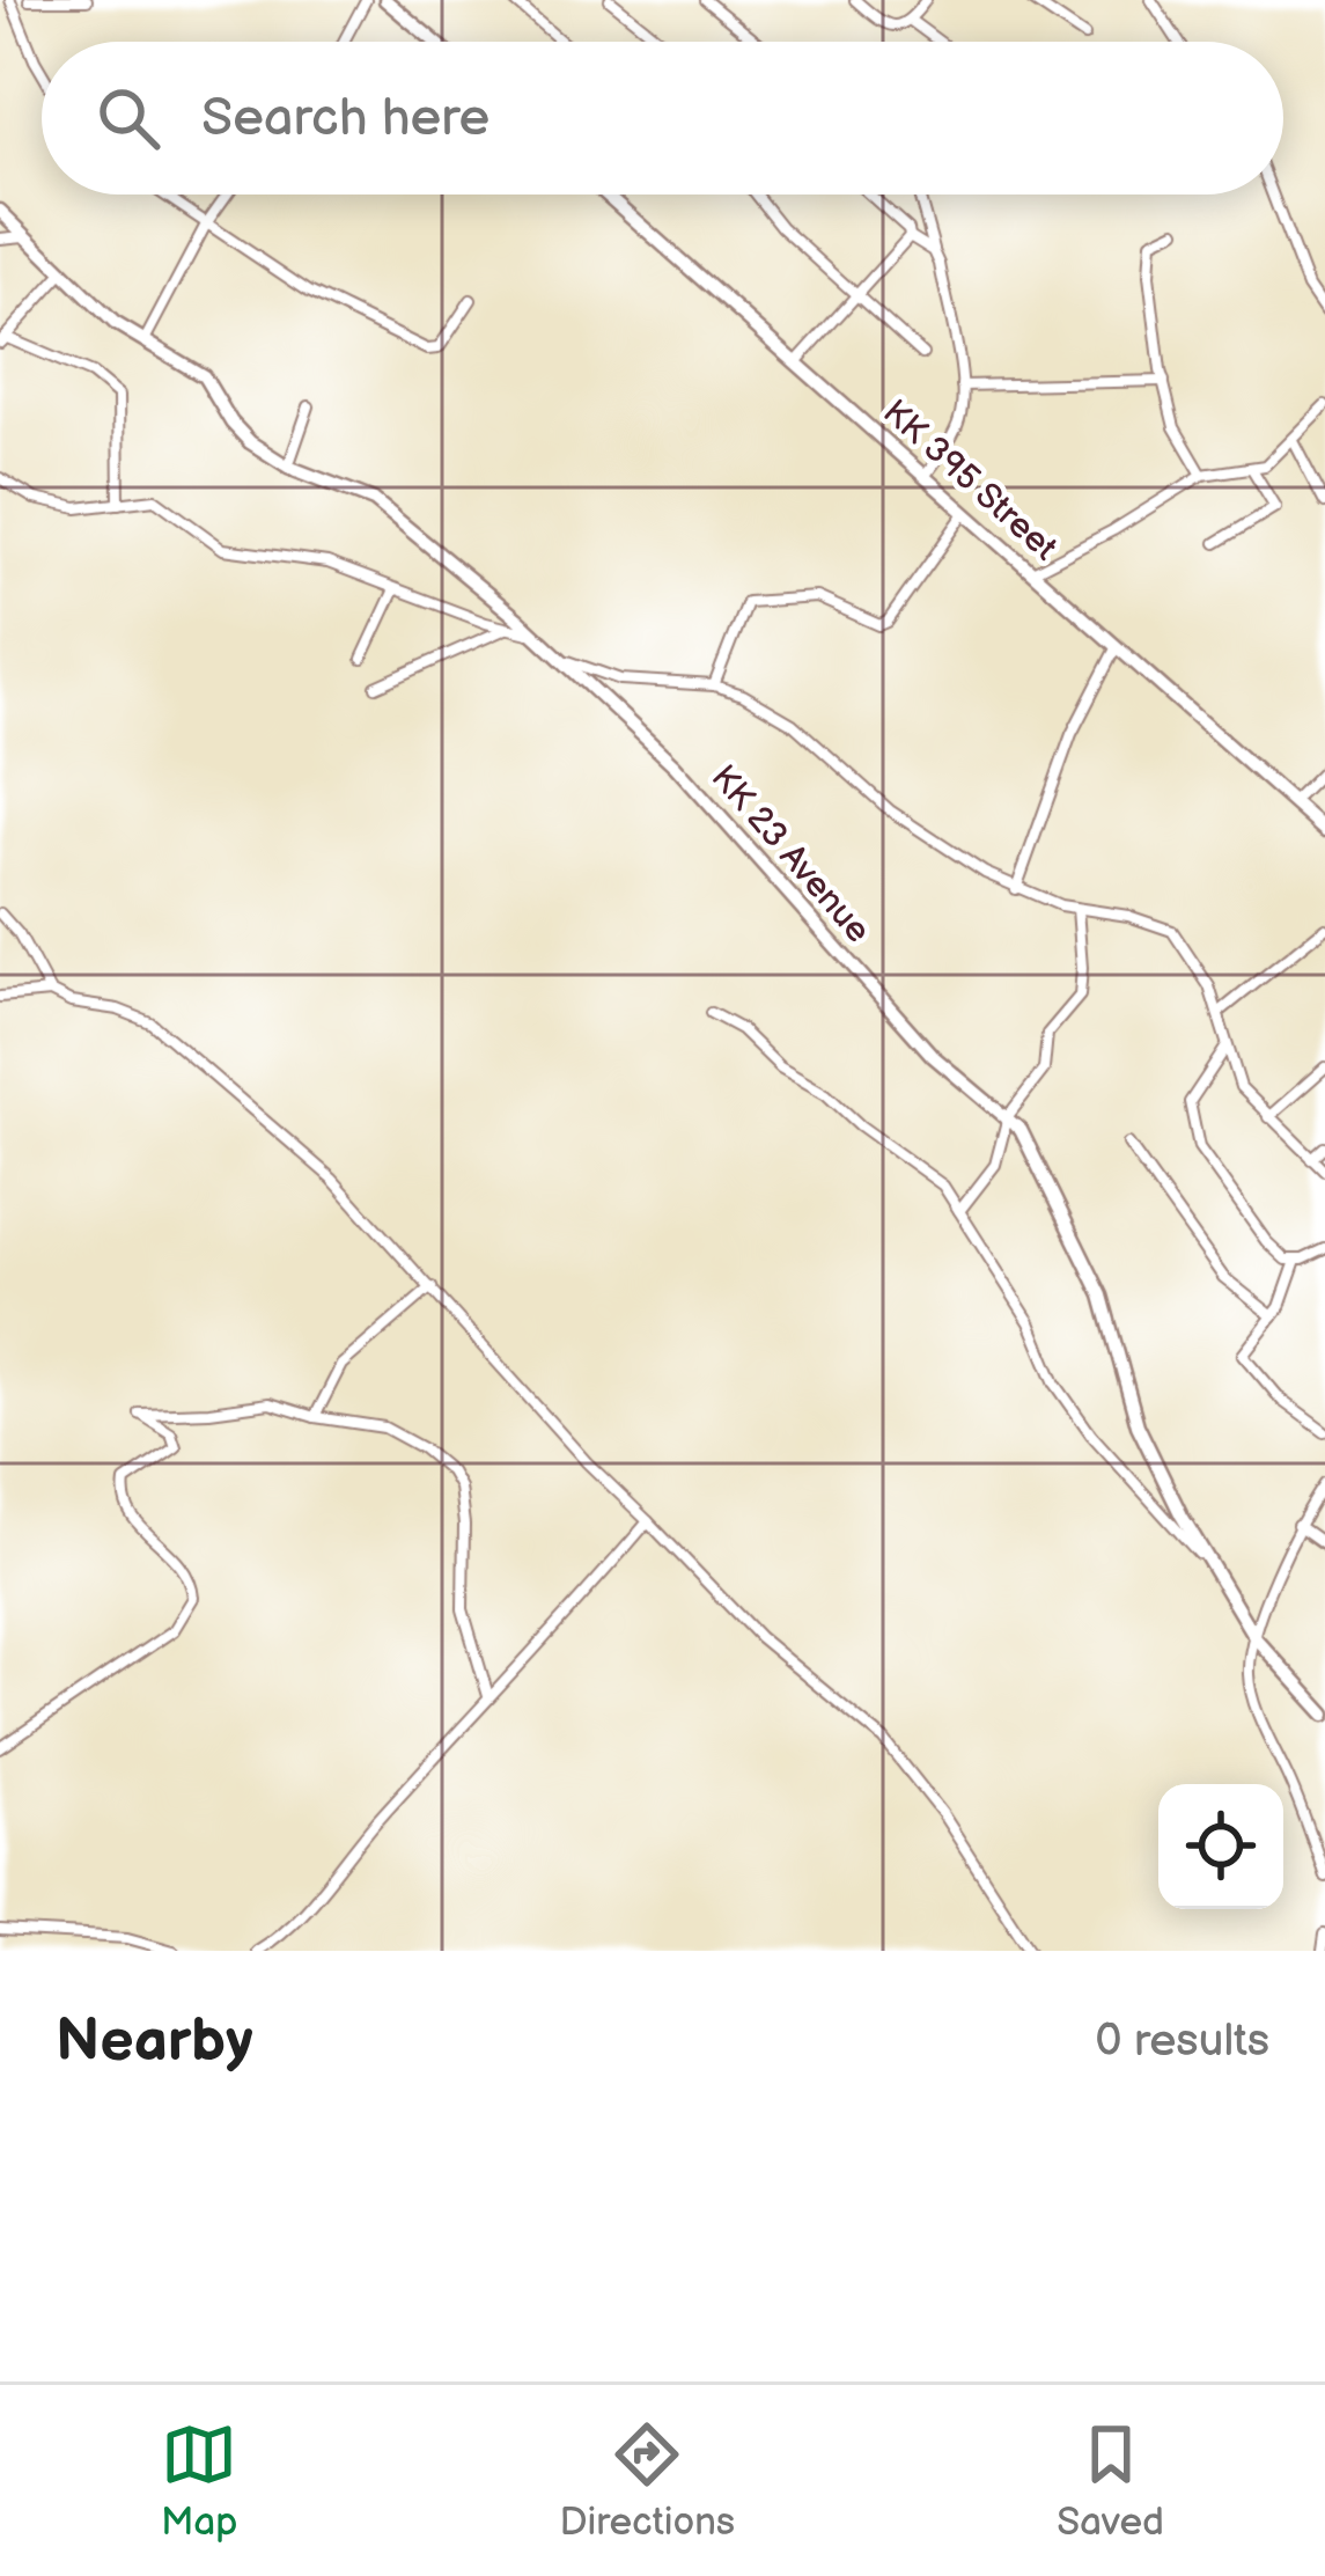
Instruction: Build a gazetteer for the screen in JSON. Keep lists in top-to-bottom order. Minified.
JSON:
{"streets":{"main road":["KK 395 Street","KK 23 Avenue"]},"page":{"search":"Search here","heading":["Nearby","0 results"],"nav":["Map","Directions","Saved"]}}
